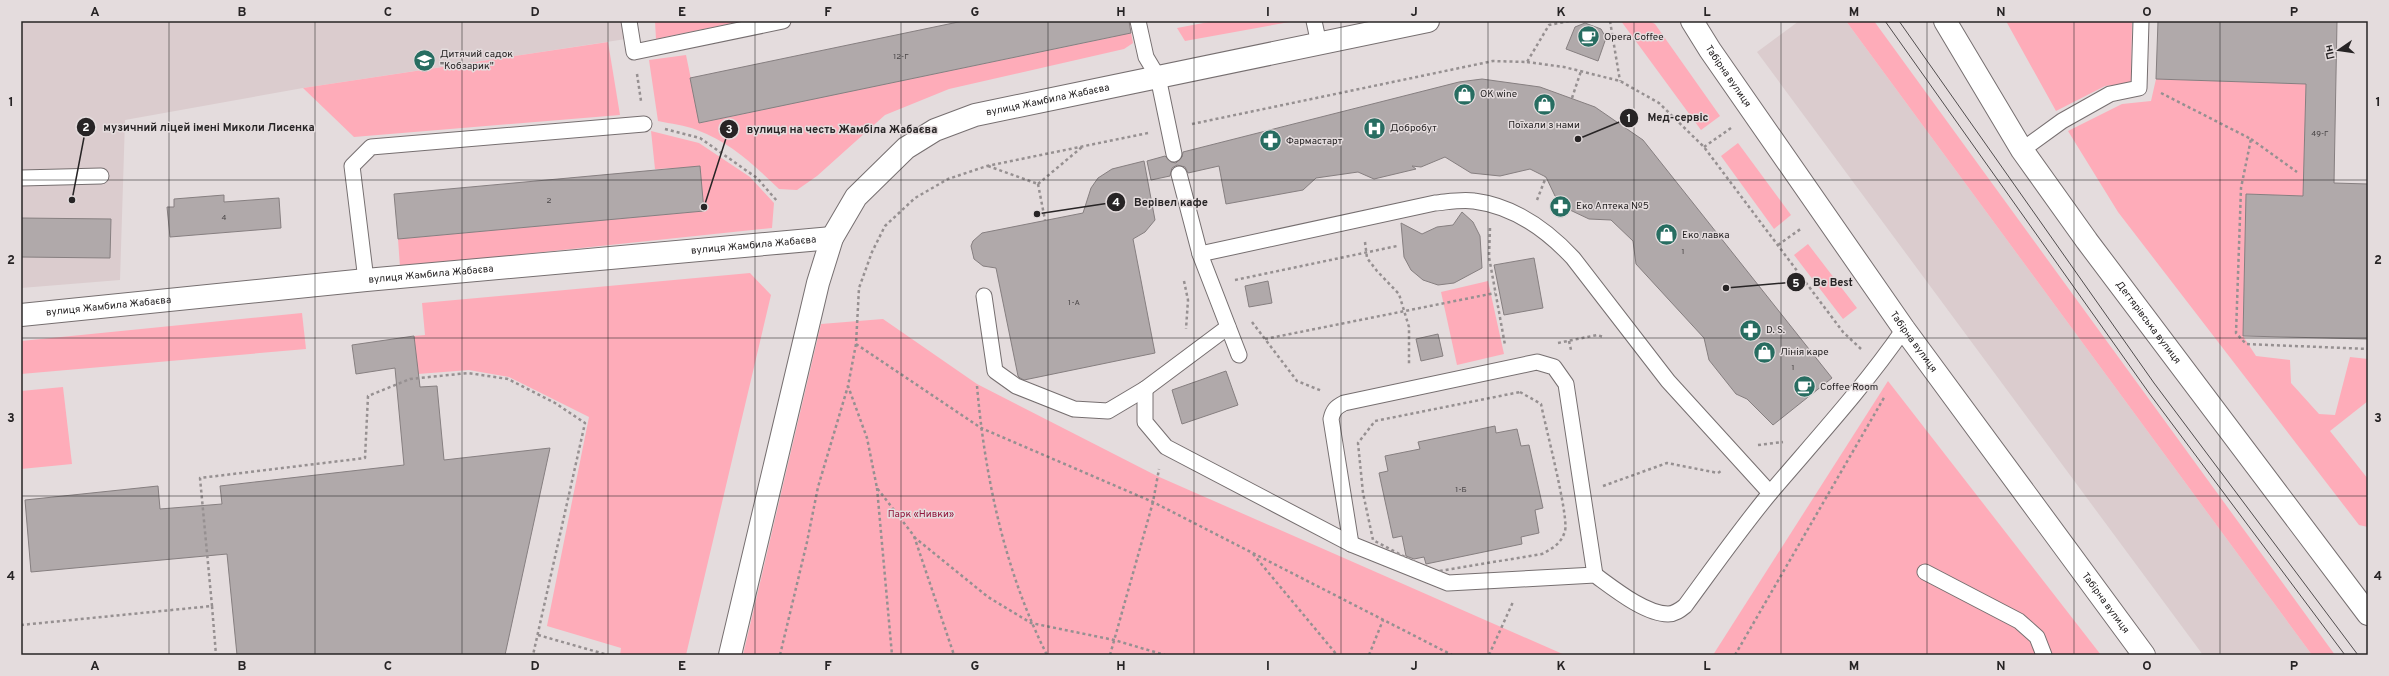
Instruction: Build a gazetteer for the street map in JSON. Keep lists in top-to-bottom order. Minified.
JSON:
{"streets":{"street":["Табірна вулиця","вулиця Жамбила Жабаєва","Дегтярівська вулиця"]},"parks":["Парк «Нивки»"],"places":{"cafe":["Opera Coffee","Coffee Room"],"school or university":["Дитячий садок \"Кобзарик\""],"shop":["OK wine","Поїхали з нами","Еко лавка","Лінія каре"],"hospital":["Добробут"],"other":["Мед-сервіс","музичний ліцей імені Миколи Лисенка","вулиця на честь Жамбіла Жабаєва","Верівел кафе","Be Best"],"pharmacy":["Фармастарт","Еко Аптека №5","D. S."]},"house_numbers":["12-Г","49-Г","2","4","1","1-А","1","1-Б"],"north":"left","grid":{"columns":["A","B","C","D","E","F","G","H","I","J","K","L","M","N","O","P"],"rows":["1","2","3","4"]}}
